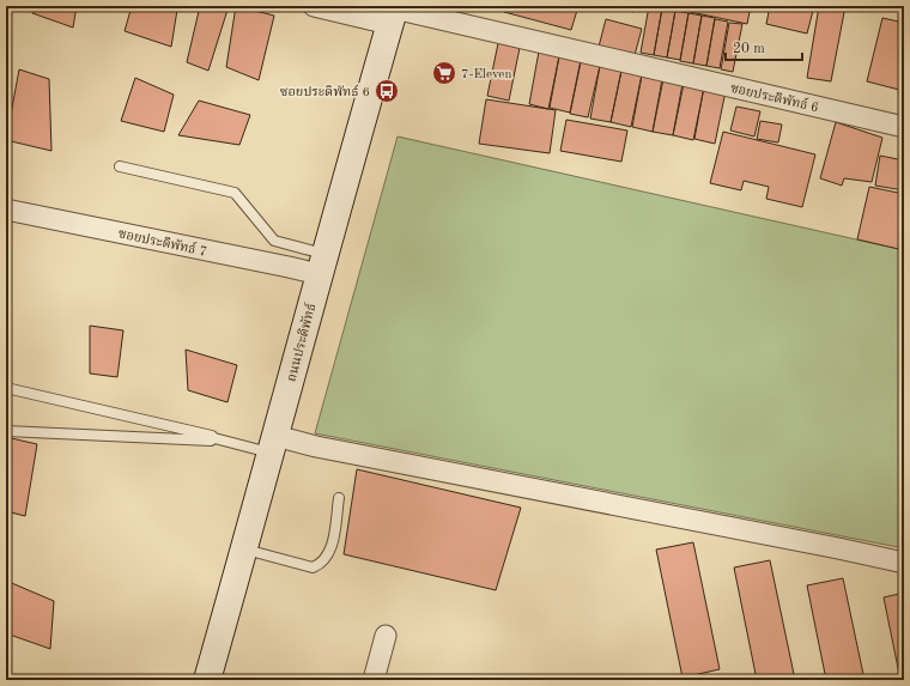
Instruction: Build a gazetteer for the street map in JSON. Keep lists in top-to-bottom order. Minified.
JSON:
{"streets":{"main road":["ถนนประดิพัทธ์"],"street":["ซอยประดิพัทธ์ 6","ซอยประดิพัทธ์ 7"]},"crossings":[["ซอยประดิพัทธ์ 6","ถนนประดิพัทธ์"],["ซอยประดิพัทธ์ 7","ถนนประดิพัทธ์"]],"places":{"supermarket":["7-Eleven"],"bus stop":["ซอยประดิพัทธ์ 6"]},"scale_bar":"20 m"}
